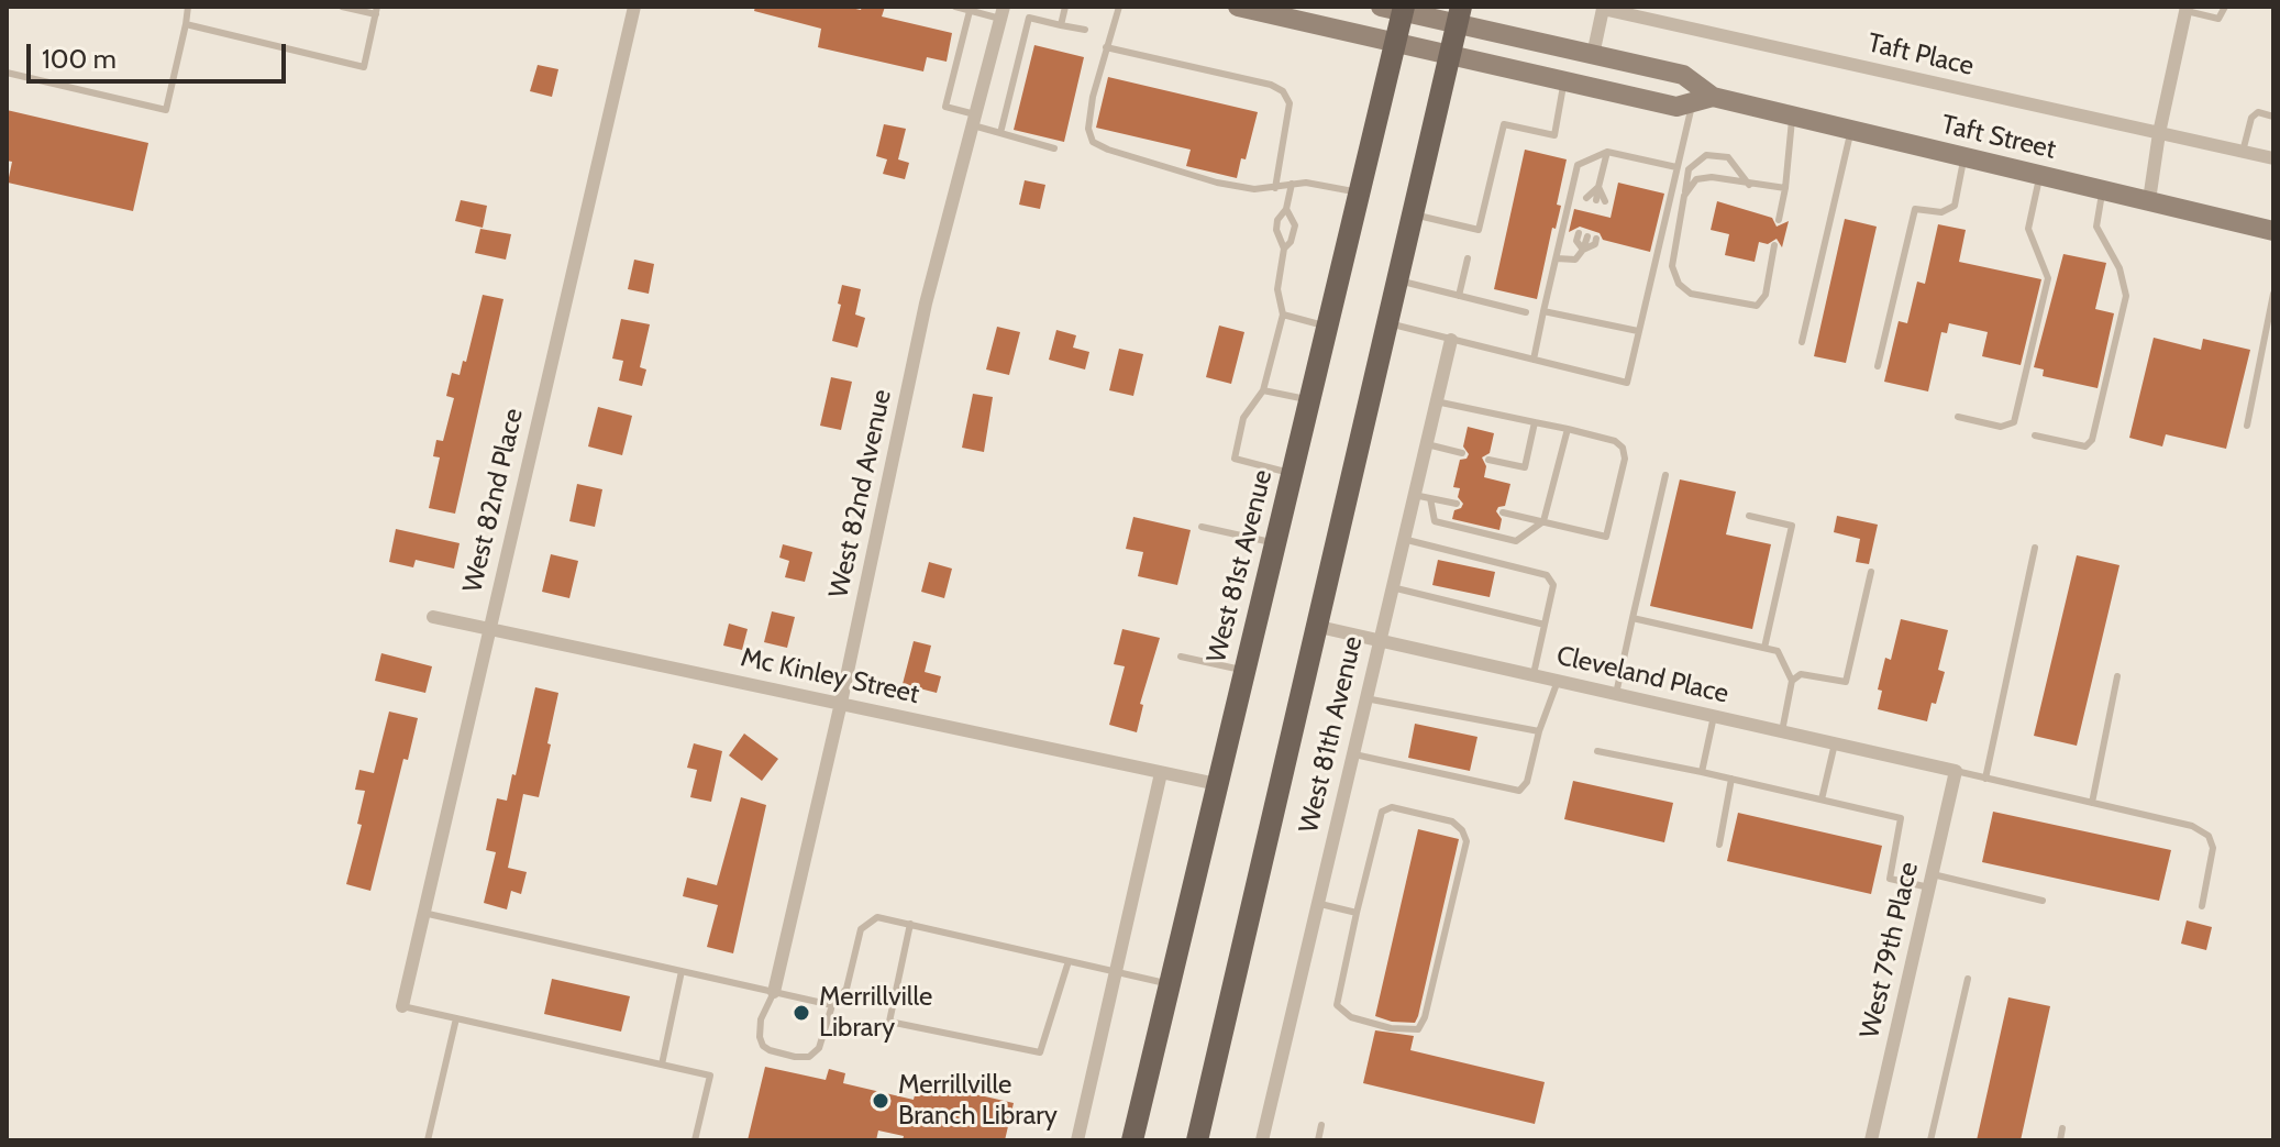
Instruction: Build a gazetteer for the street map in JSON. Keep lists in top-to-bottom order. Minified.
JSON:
{"streets":{"main road":["Taft Street","West 81st Avenue"],"street":["Taft Place","West 82nd Avenue","West 82nd Place","Cleveland Place","Mc Kinley Street","West 81th Avenue","West 79th Place"]},"crossings":[["Taft Place","Taft Street"],["Taft Street","West 81st Avenue"],["West 82nd Avenue","Mc Kinley Street"],["West 82nd Place","Mc Kinley Street"],["West 81st Avenue","Mc Kinley Street"],["Cleveland Place","West 81th Avenue"],["Cleveland Place","West 79th Place"]],"places":["Merrillville Library","Merrillville Branch Library"],"scale_bar":"100 m"}
